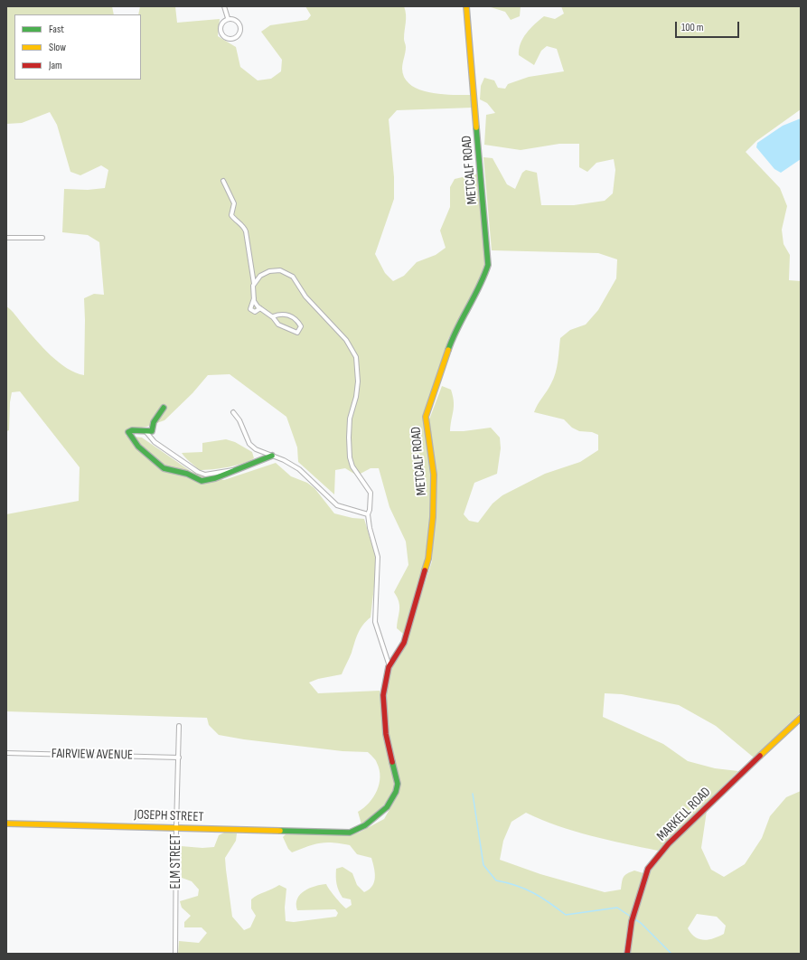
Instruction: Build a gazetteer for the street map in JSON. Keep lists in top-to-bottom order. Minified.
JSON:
{"streets":{"street":["METCALF ROAD","FAIRVIEW AVENUE","MARKELL ROAD","JOSEPH STREET","ELM STREET"]},"crossings":[["METCALF ROAD","JOSEPH STREET"],["FAIRVIEW AVENUE","ELM STREET"],["JOSEPH STREET","ELM STREET"]],"legend":["Fast","Slow","Jam"],"scale_bar":"100 m"}
